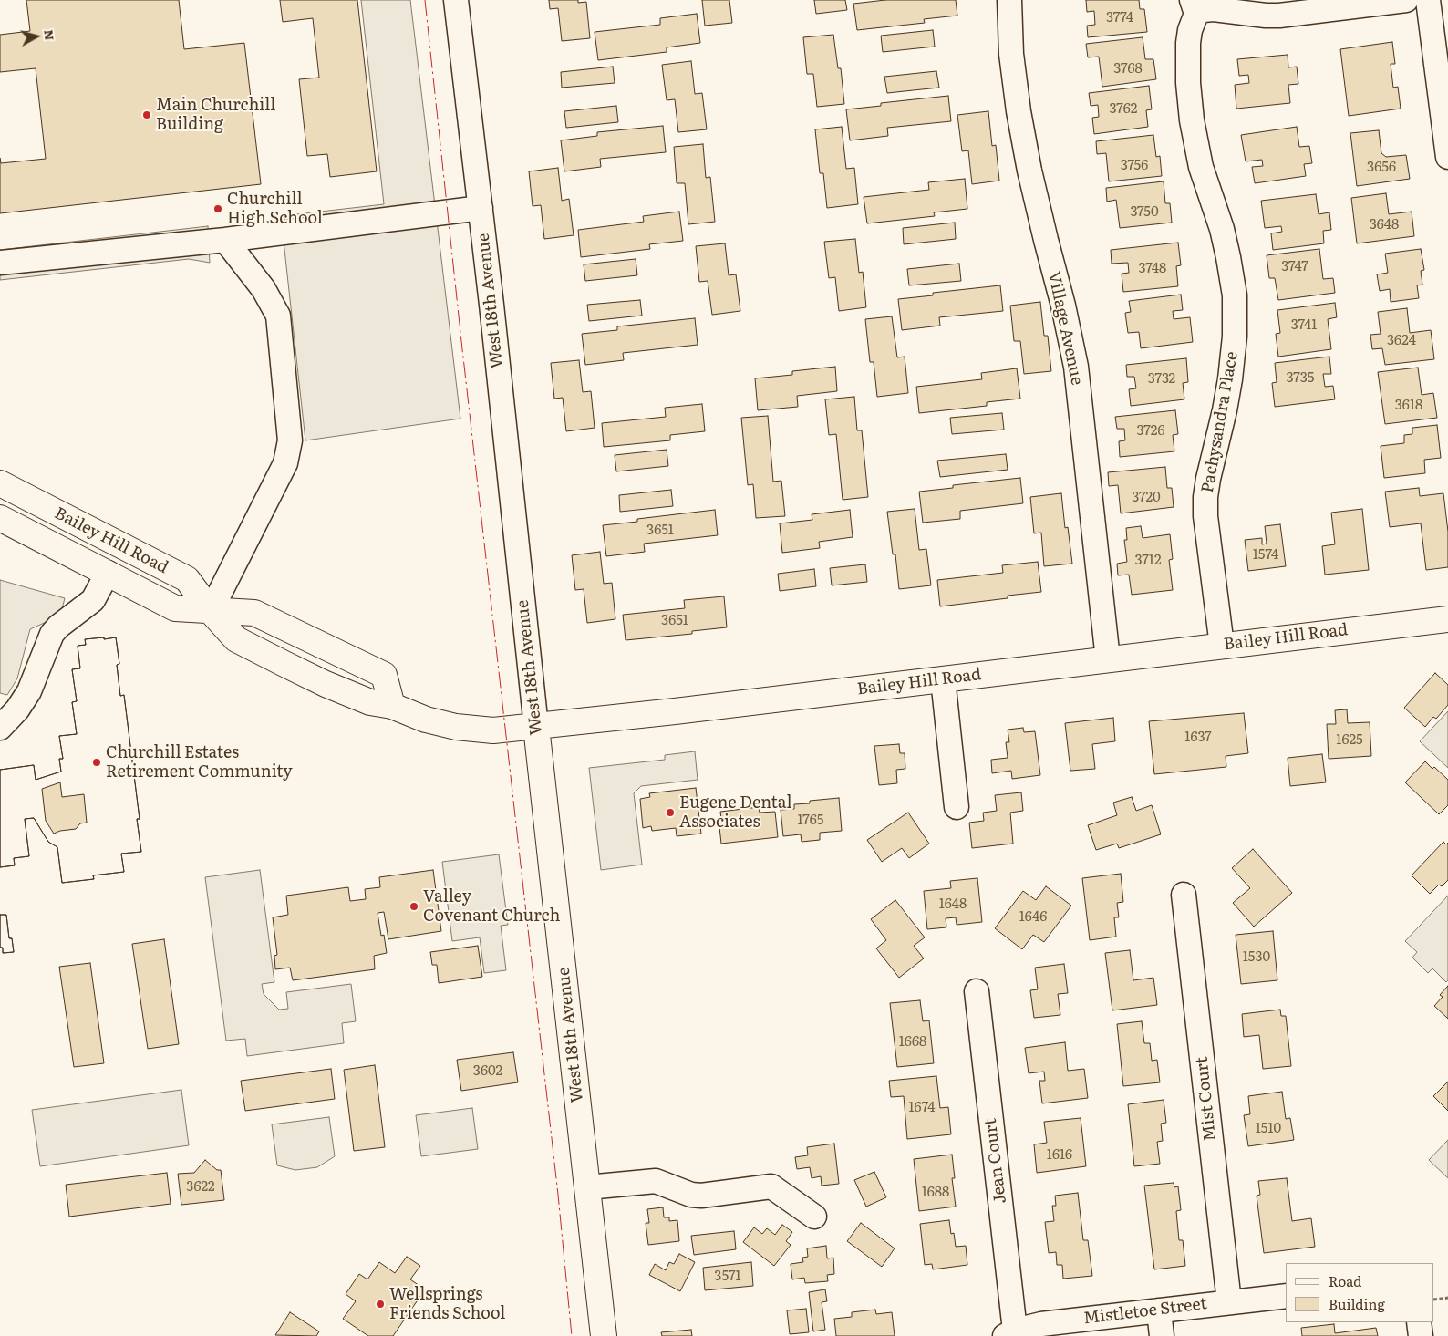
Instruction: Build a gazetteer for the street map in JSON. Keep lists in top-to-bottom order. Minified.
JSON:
{"streets":{"main road":["West 18th Avenue","Bailey Hill Road"],"street":["Village Avenue","Pachysandra Place","Mist Court","Jean Court","Mistletoe Street"]},"crossings":[["West 18th Avenue","Bailey Hill Road"],["Village Avenue","Bailey Hill Road"],["Pachysandra Place","Bailey Hill Road"],["Mist Court","Mistletoe Street"],["Jean Court","Mistletoe Street"]],"places":["Main Churchill Building","Churchill High School","Churchill Estates Retirement Community","Eugene Dental Associates","Valley Covenant Church","Wellsprings Friends School"],"house_numbers":["3774","3768","3762","3756","3656","3750","3648","3747","3748","3741","3624","3735","3732","3618","3726","3720","3651","1574","3712","3651","1637","1625","1765","1648","1646","1530","1668","3602","1674","1510","1616","3622","1688","3571"],"legend":["Road","Building"],"north":"right"}
